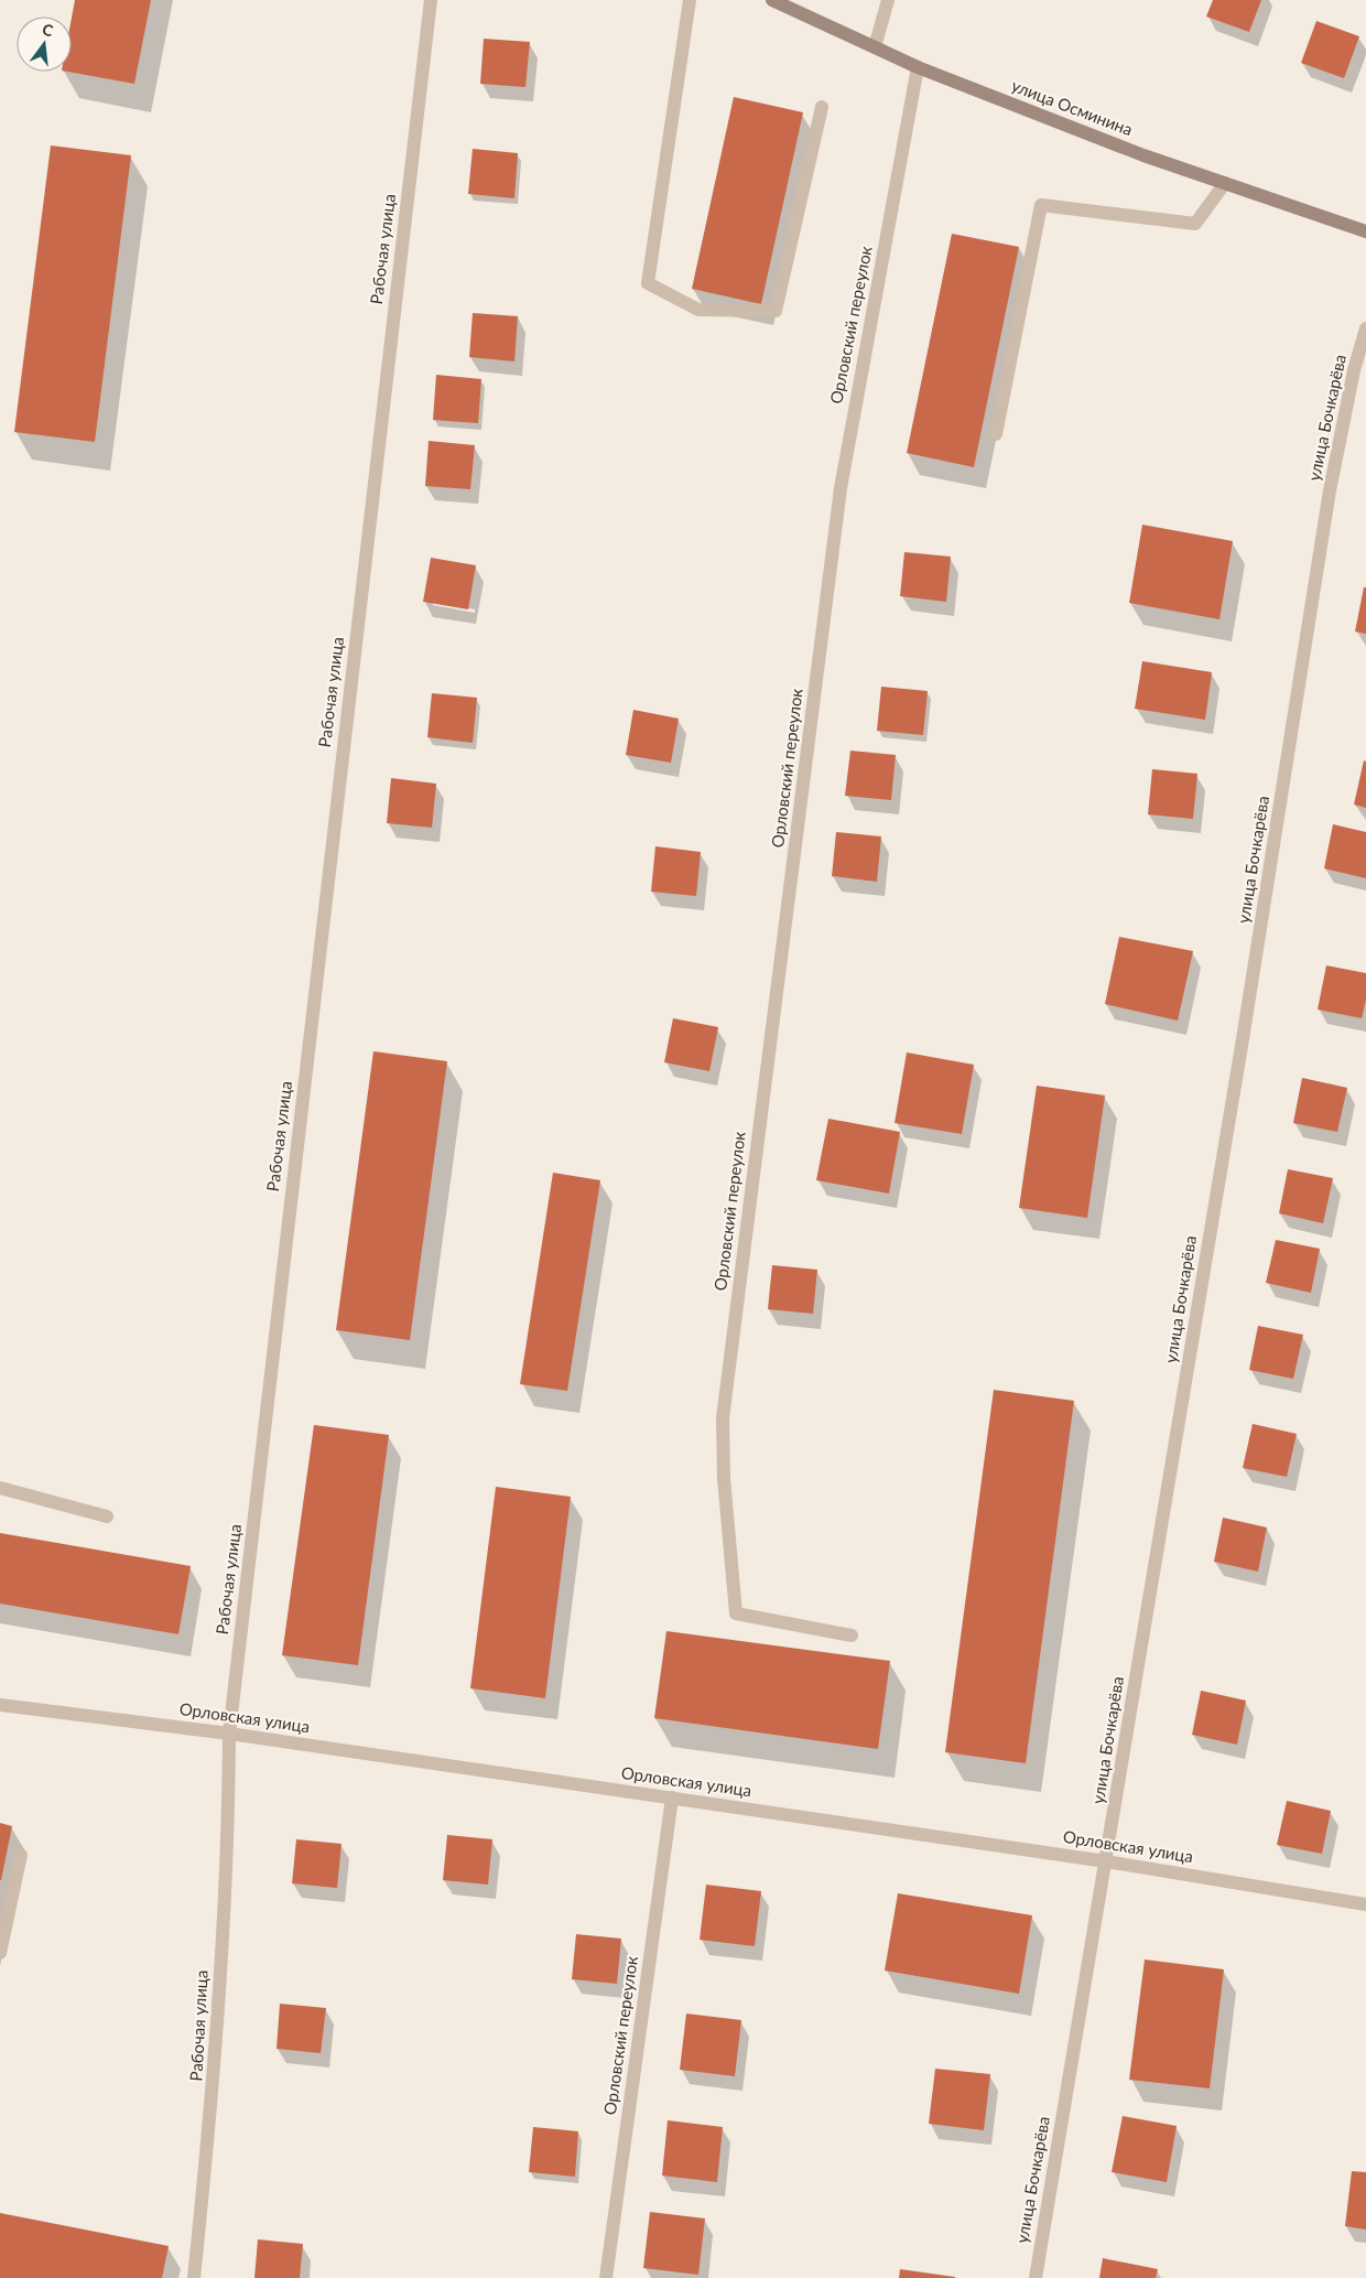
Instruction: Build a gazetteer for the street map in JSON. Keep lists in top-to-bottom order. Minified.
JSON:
{"streets":{"street":["улица Осминина","Рабочая улица","Орловский переулок","улица Бочкарёва","Орловская улица"]},"crossings":[["улица Осминина","Орловский переулок"],["Рабочая улица","Орловская улица"],["Орловский переулок","Орловская улица"],["улица Бочкарёва","Орловская улица"]],"north":"top"}
